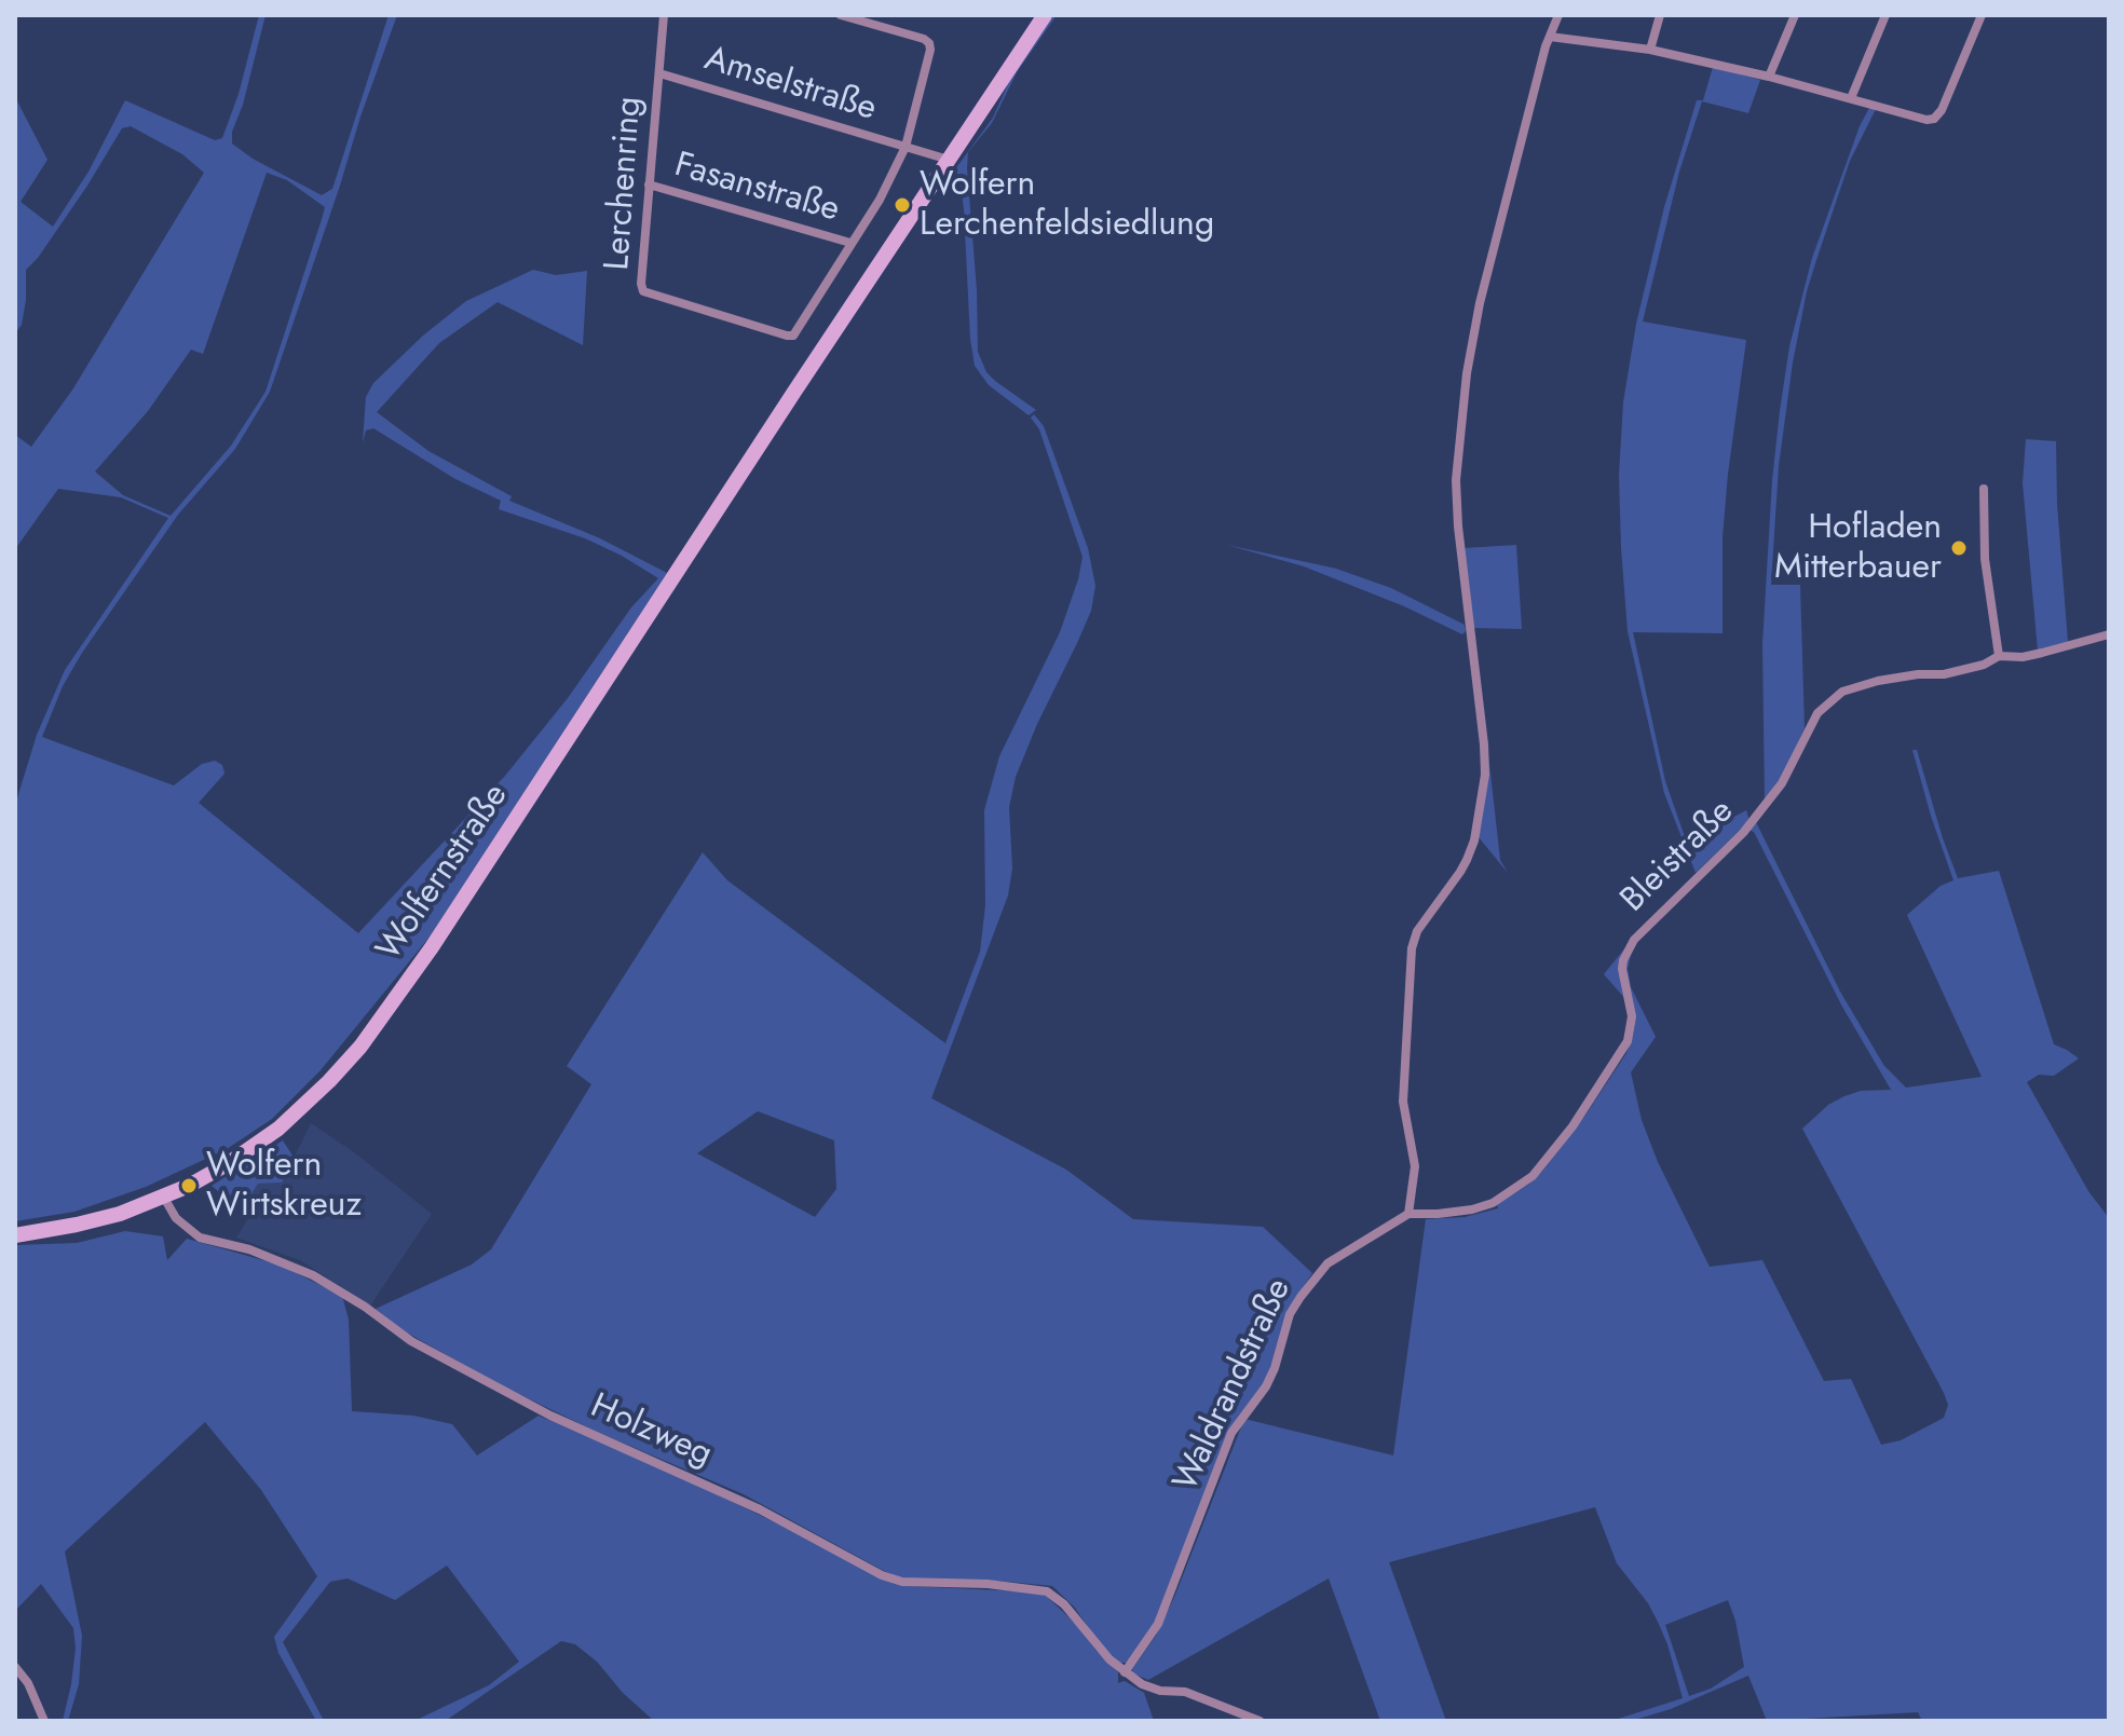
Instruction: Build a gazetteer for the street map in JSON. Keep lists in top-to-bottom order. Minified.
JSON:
{"streets":{"main road":["Wolfernstraße"],"street":["Amselstraße","Lerchenring","Fasanstraße","Bleistraße","Waldrandstraße","Holzweg"]},"crossings":[["Amselstraße","Lerchenring"],["Lerchenring","Fasanstraße"],["Bleistraße","Waldrandstraße"],["Wolfernstraße","Holzweg"],["Waldrandstraße","Holzweg"]],"places":["Wolfern Lerchenfeldsiedlung","Hofladen Mitterbauer","Wolfern Wirtskreuz"]}
